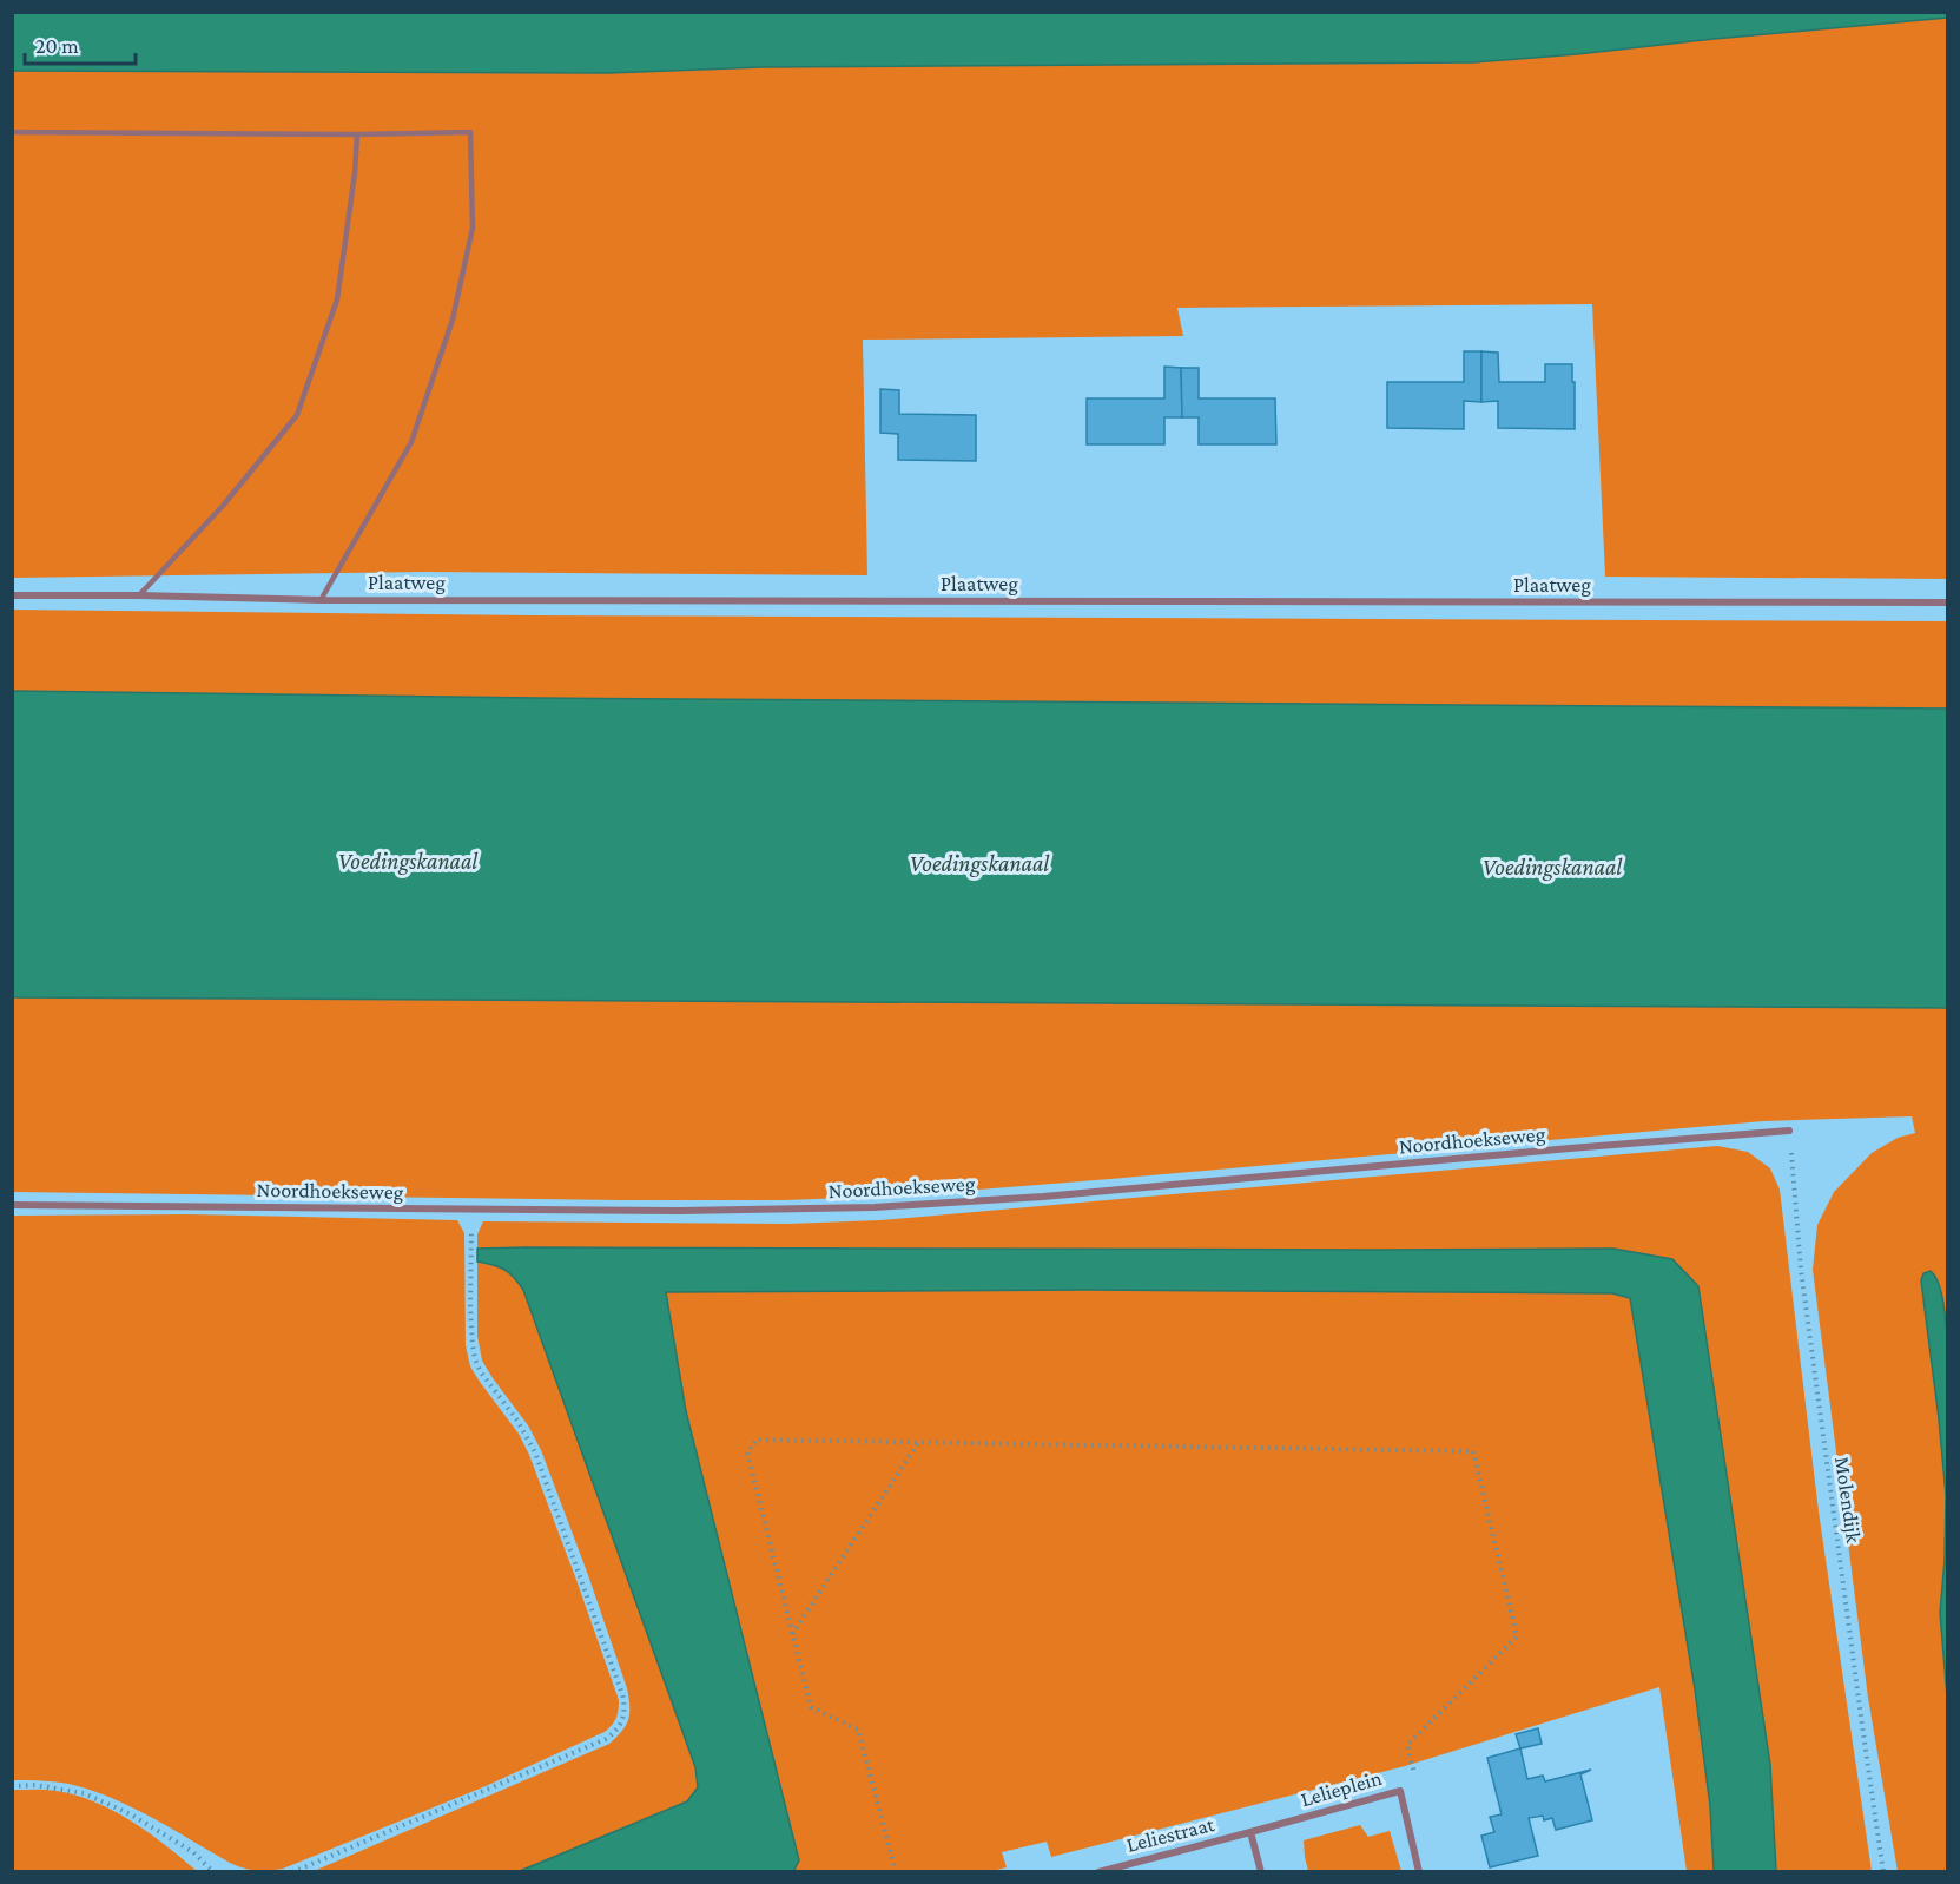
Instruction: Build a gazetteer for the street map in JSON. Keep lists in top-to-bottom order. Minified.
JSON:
{"streets":{"street":["Plaatweg","Noordhoekseweg","Lelieplein","Leliestraat"],"path":["Molendijk"]},"crossings":[["Noordhoekseweg","Molendijk"],["Lelieplein","Leliestraat"]],"water":["Voedingskanaal"],"scale_bar":"20 m"}
